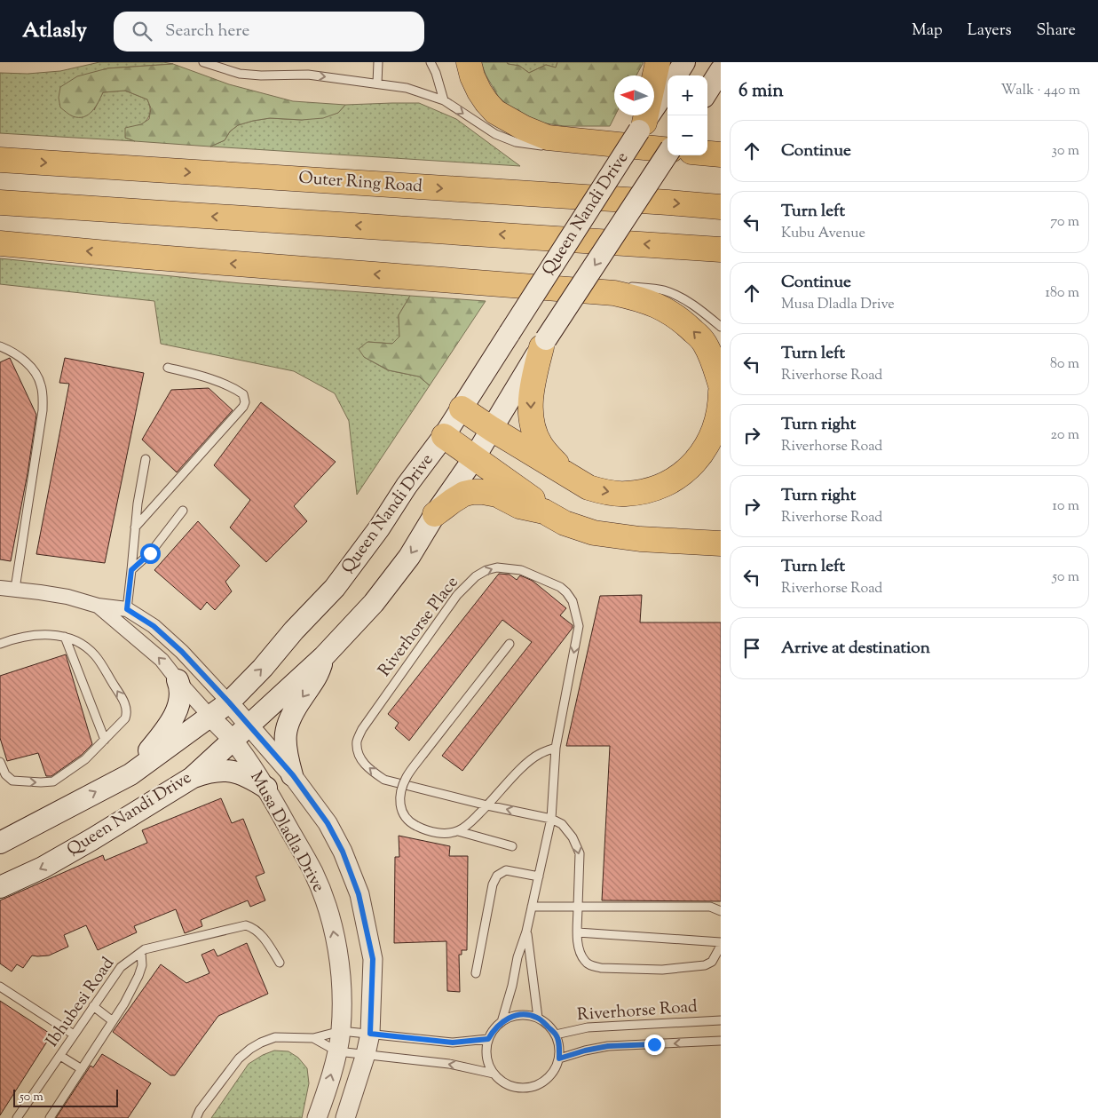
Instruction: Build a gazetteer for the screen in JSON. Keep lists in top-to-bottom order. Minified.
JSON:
{"streets":{"highway":["Outer Ring Road"],"main road":["Queen Nandi Drive"],"street":["Musa Dladla Drive"],"lane":["Riverhorse Place","Ibhubesi Road","Riverhorse Road"]},"crossings":[["Queen Nandi Drive","Musa Dladla Drive"],["Riverhorse Place","Riverhorse Road"]],"scale_bar":"50 m","north":"left","page":{"header":"Atlasly","search":"Search here","nav":["Map","Layers","Share"],"heading":["6 min","Walk · 440 m"],"map_buttons":["+","−"],"list":[["Continue","30 m"],["Turn left","Kubu Avenue","70 m"],["Continue","Musa Dladla Drive","180 m"],["Turn left","Riverhorse Road","80 m"],["Turn right","Riverhorse Road","20 m"],["Turn right","Riverhorse Road","10 m"],["Turn left","Riverhorse Road","50 m"],"Arrive at destination"],"scale":"50 m"}}
